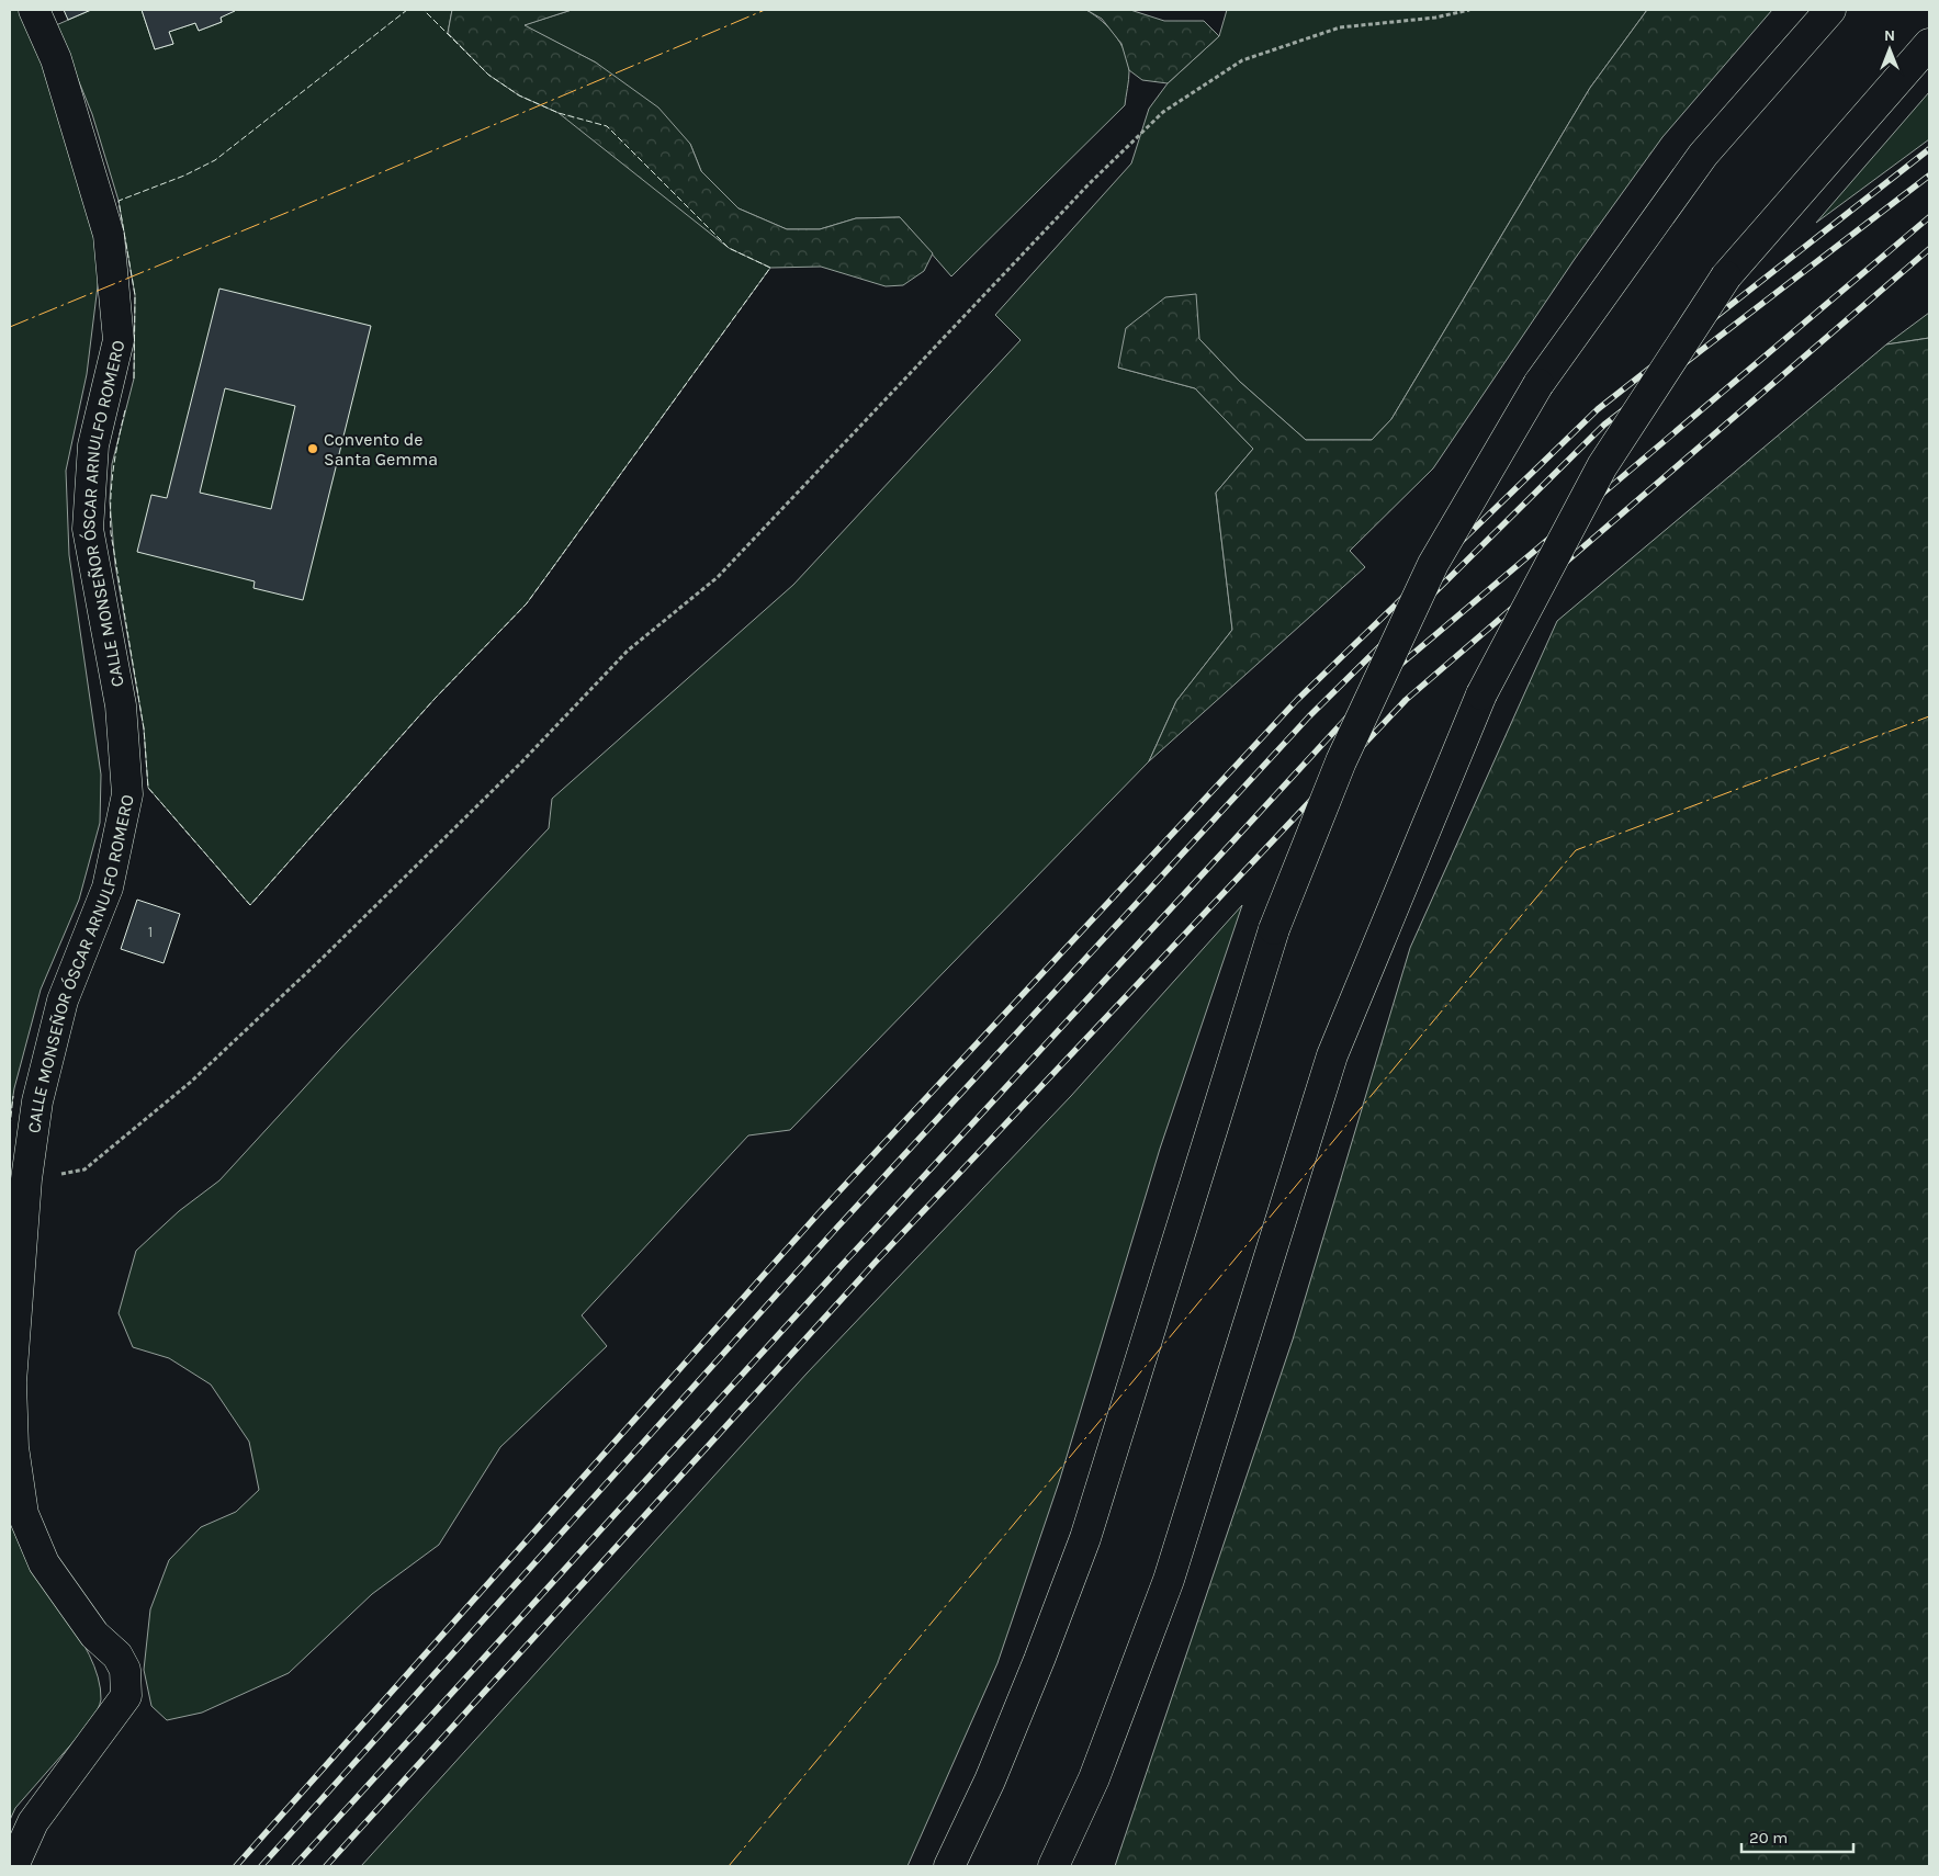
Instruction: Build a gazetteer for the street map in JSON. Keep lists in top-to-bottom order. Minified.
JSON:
{"streets":{"main road":["CALLE MONSEÑOR ÓSCAR ARNULFO ROMERO"]},"places":["Convento de Santa Gemma"],"house_numbers":["1"],"scale_bar":"20 m","north":"top"}
